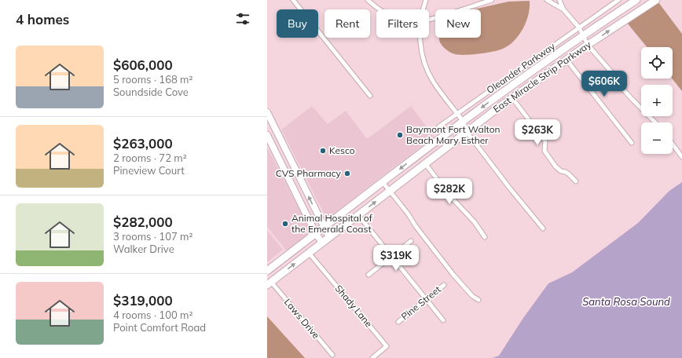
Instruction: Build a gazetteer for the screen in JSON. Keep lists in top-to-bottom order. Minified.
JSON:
{"streets":{"highway":["East Miracle Strip Parkway"],"street":["Oleander Parkway","Pine Street","Shady Lane","Laws Drive"]},"crossings":[["East Miracle Strip Parkway","Shady Lane"],["East Miracle Strip Parkway","Laws Drive"]],"water":["Santa Rosa Sound"],"places":["Baymont Fort Walton Beach Mary Esther","Kesco","CVS Pharmacy","Animal Hospital of the Emerald Coast"],"page":{"heading":"4 homes","chip":["Buy","Rent","Filters","New"],"list":[{"name":"$606,000","note":"5 rooms · 168 m² · Soundside Cove"},{"name":"$263,000","note":"2 rooms · 72 m² · Pineview Court"},{"name":"$282,000","note":"3 rooms · 107 m² · Walker Drive"},{"name":"$319,000","note":"4 rooms · 100 m² · Point Comfort Road"}],"map_buttons":["+","−"],"price":["$606K","$263K","$282K","$319K"]}}
